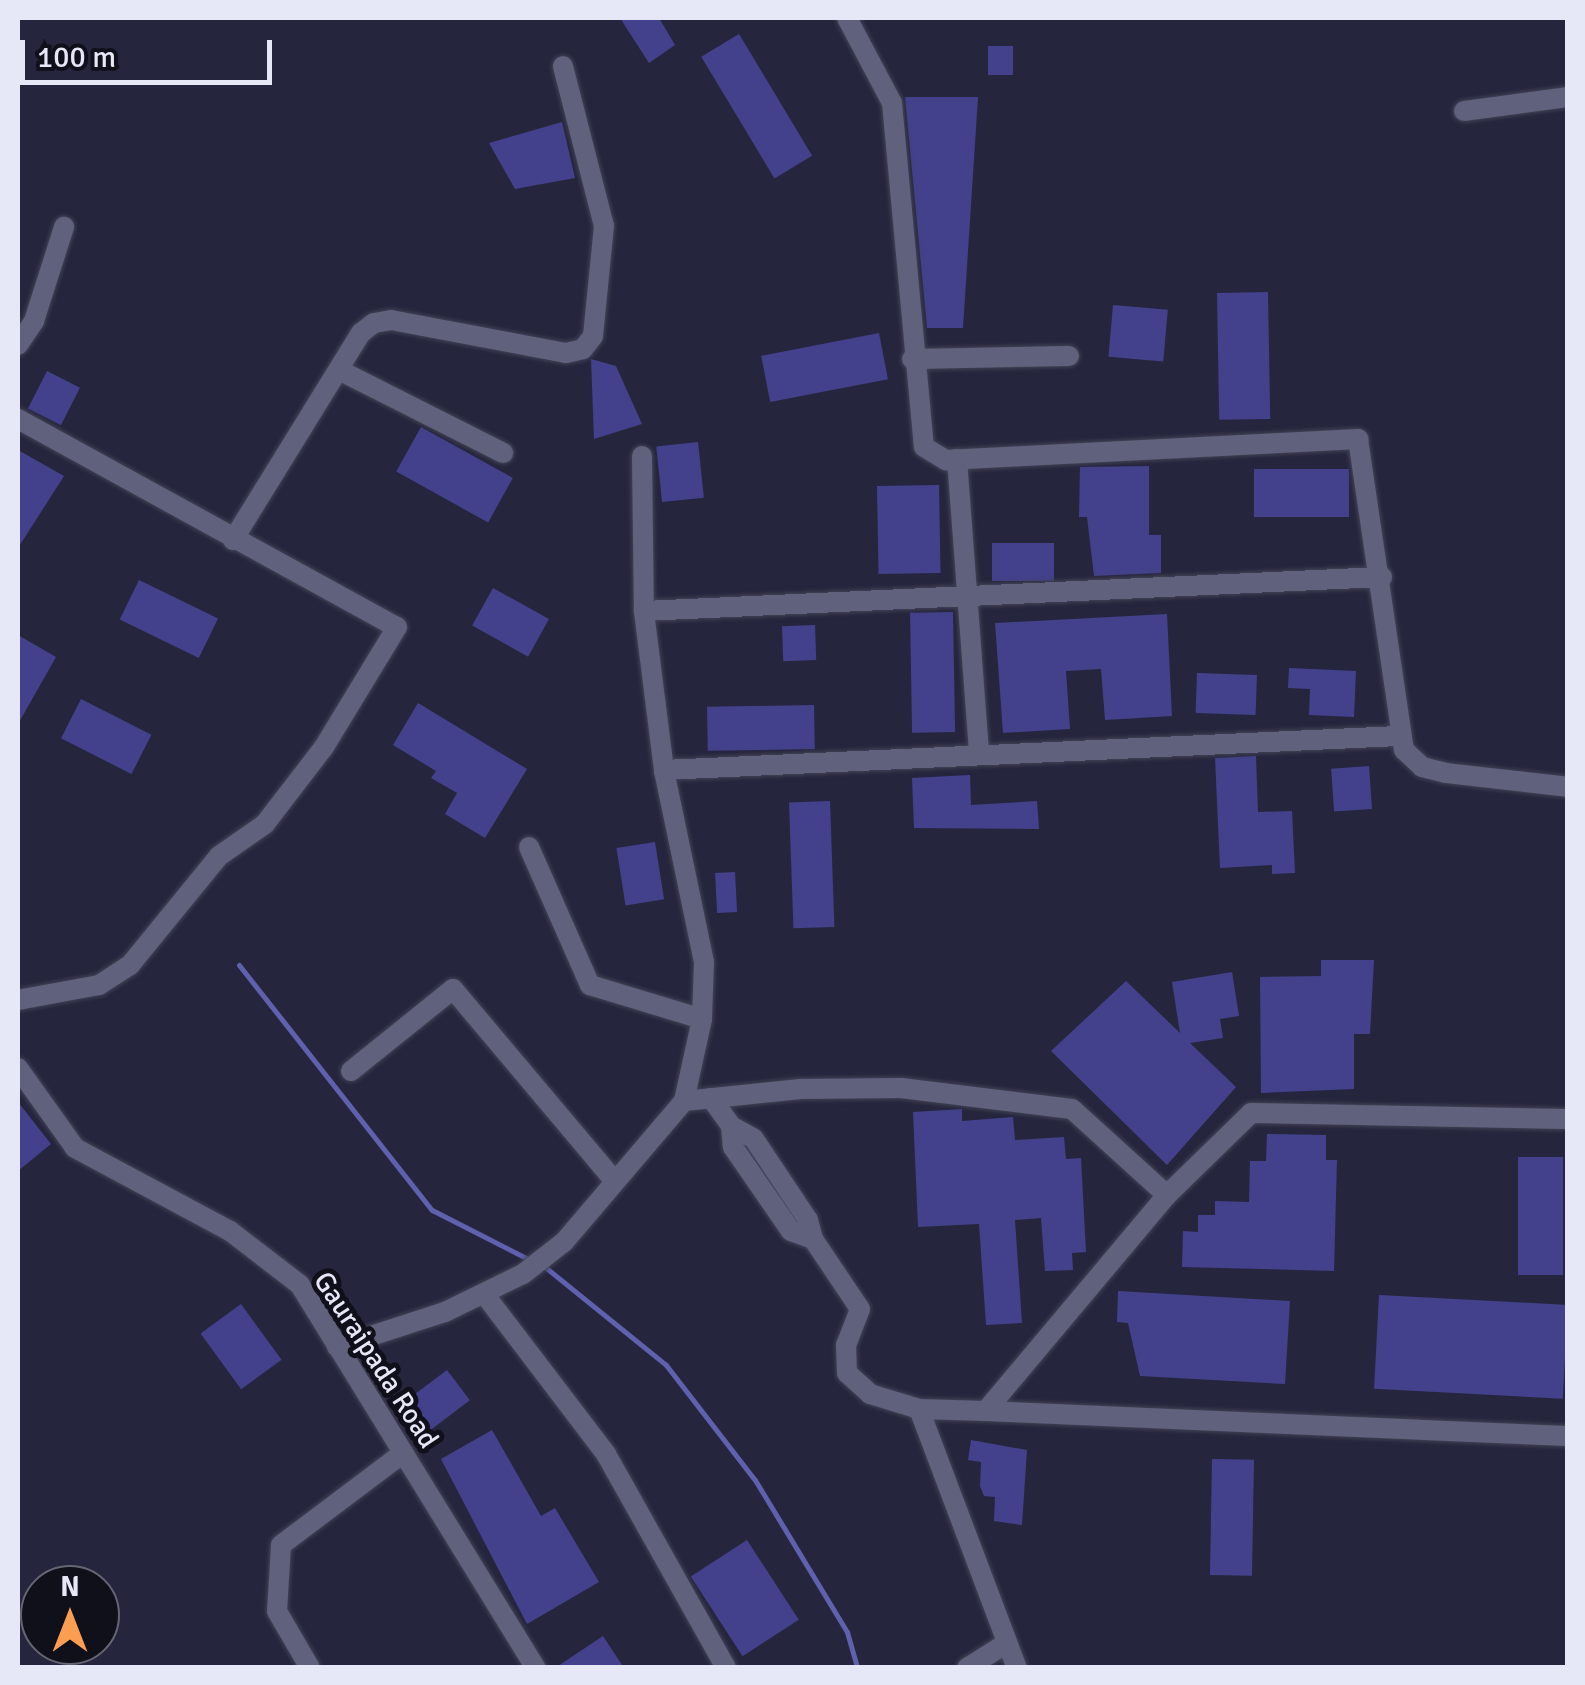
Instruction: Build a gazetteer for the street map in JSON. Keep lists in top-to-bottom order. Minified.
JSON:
{"streets":{"street":["Gauraipada Road"]},"scale_bar":"100 m","north":"top"}
